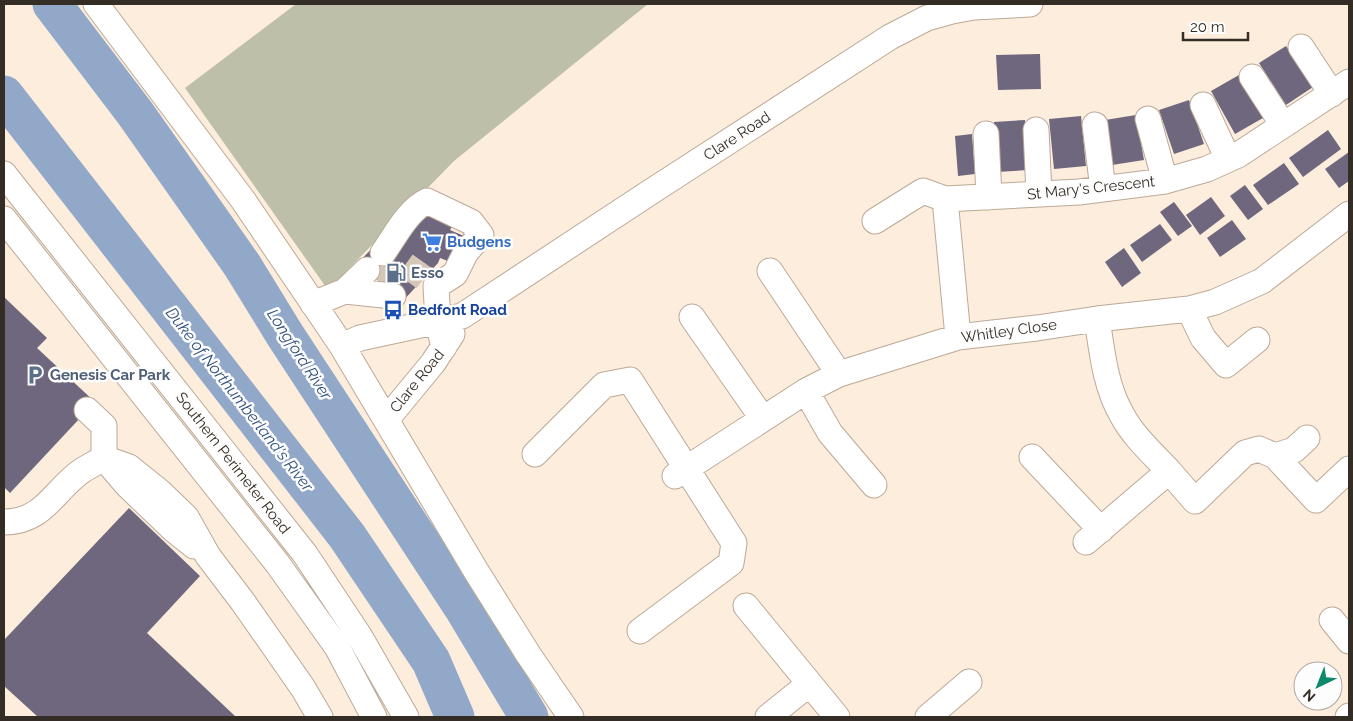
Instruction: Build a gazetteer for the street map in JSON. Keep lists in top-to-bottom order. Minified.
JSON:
{"streets":{"street":["Clare Road","St Mary's Crescent","Whitley Close","Southern Perimeter Road"]},"water":["Longford River","Duke of Northumberland's River"],"places":{"supermarket":["Budgens"],"fuel station":["Esso"],"bus stop":["Bedfont Road"],"parking":["Genesis Car Park"]},"scale_bar":"20 m","north":"bottom left"}
